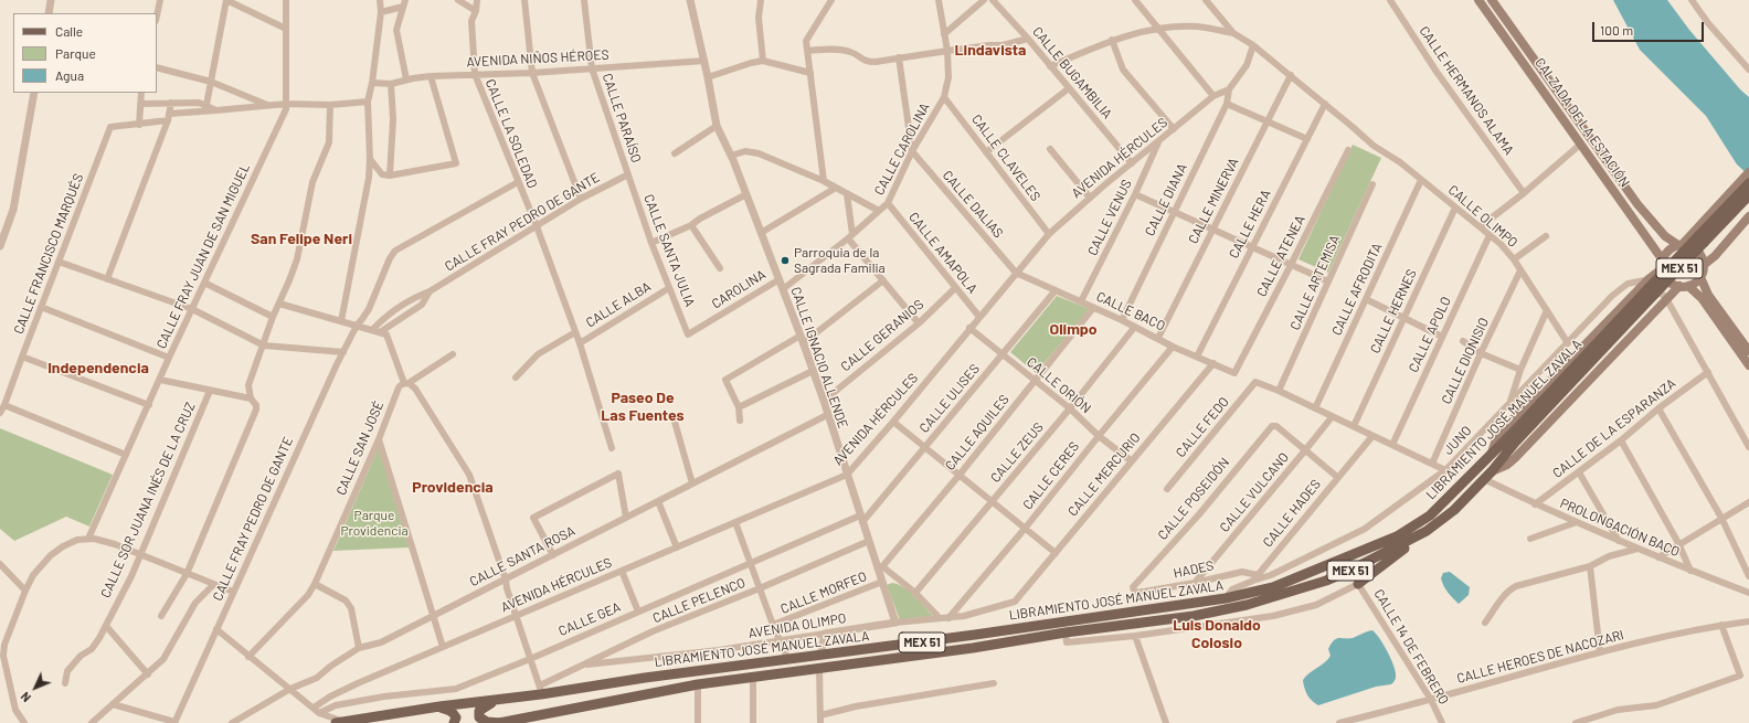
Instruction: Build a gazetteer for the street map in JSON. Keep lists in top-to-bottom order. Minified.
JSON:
{"streets":{"main road":["CALZADA DE LA ESTACIÓN","MEX 51","LIBRAMIENTO JOSÉ MANUEL ZAVALA"],"street":["AVENIDA NIÑOS HÉROES","CALLE BUGAMBILIA","CALLE HERMANOS ALAMA","CALLE PARAÍSO","CALLE LA SOLEDAD","CALLE CAROLINA","CALLE CLAVELES","AVENIDA HÉRCULES","CALLE DIANA","CALLE MINERVA","CALLE DALIAS","CALLE OLIMPO","CALLE VENUS","CALLE FRAY PEDRO DE GANTE","CALLE HERA","CALLE SANTA JULIA","CALLE AMAPOLA","CALLE FRANCISCO MARQUÉS","CALLE FRAY JUAN DE SAN MIGUEL","CALLE ATENEA","CALLE ARTEMISA","CAROLINA","CALLE AFRODITA","CALLE ALBA","CALLE BACO","CALLE HERNES","CALLE APOLO","CALLE GERANIOS","CALLE IGNACIO ALLENDE","CALLE DIONISIO","CALLE ORIÓN","CALLE ULISES","CALLE FEDO","CALLE DE LA ESPARANZA","CALLE AQUILES","JUNO","CALLE SAN JOSÉ","CALLE ZEUS","CALLE MERCURIO","CALLE CERES","CALLE VULCANO","CALLE POSEIDÓN","CALLE SOR JUANA INÉS DE LA CRUZ","CALLE HADES","PROLONGACIÓN BACO","CALLE SANTA ROSA","HADES","CALLE MORFEO","CALLE PELENCO","CALLE GEA","AVENIDA OLIMPO","CALLE 14 DE FEBRERO","CALLE HEROES DE NACOZARI"]},"crossings":[["AVENIDA NIÑOS HÉROES","CALLE PARAÍSO"],["AVENIDA NIÑOS HÉROES","CALLE LA SOLEDAD"],["AVENIDA NIÑOS HÉROES","CALLE IGNACIO ALLENDE"],["CALLE BUGAMBILIA","AVENIDA HÉRCULES"],["CALLE PARAÍSO","CALLE FRAY PEDRO DE GANTE"],["CALLE PARAÍSO","CALLE SANTA JULIA"],["CALLE LA SOLEDAD","CALLE FRAY PEDRO DE GANTE"],["CALLE LA SOLEDAD","CALLE ALBA"],["CALLE CAROLINA","CALLE CLAVELES"],["CALLE CAROLINA","CALLE DALIAS"],["CALLE CAROLINA","CALLE AMAPOLA"],["CALLE CAROLINA","CALLE IGNACIO ALLENDE"],["CALLE CLAVELES","AVENIDA HÉRCULES"],["AVENIDA HÉRCULES","CALLE DIANA"],["AVENIDA HÉRCULES","CALLE DALIAS"],["AVENIDA HÉRCULES","CALLE VENUS"],["AVENIDA HÉRCULES","CALLE AMAPOLA"],["AVENIDA HÉRCULES","CALLE BACO"],["AVENIDA HÉRCULES","CALLE IGNACIO ALLENDE"],["AVENIDA HÉRCULES","CALLE ORIÓN"],["CALLE DIANA","CALLE BACO"],["CALLE MINERVA","CALLE BACO"],["CALLE DALIAS","CALLE BACO"],["CALLE OLIMPO","CALLE HERA"],["CALLE OLIMPO","CALLE AFRODITA"],["CALLE OLIMPO","CALLE HERNES"],["CALLE OLIMPO","CALLE APOLO"],["CALLE OLIMPO","CALLE DIONISIO"],["CALLE OLIMPO","JUNO"],["CALLE VENUS","CALLE BACO"],["CALLE FRAY PEDRO DE GANTE","CALLE SANTA JULIA"],["CALLE HERA","CALLE BACO"],["CALLE SANTA JULIA","CAROLINA"],["CALLE SANTA JULIA","CALLE ALBA"],["CALLE AMAPOLA","CALLE GERANIOS"],["CALLE ATENEA","CALLE BACO"],["CALLE ARTEMISA","CALLE FEDO"],["CAROLINA","CALLE IGNACIO ALLENDE"],["CALLE BACO","CALLE ULISES"],["CALLE BACO","CALLE AQUILES"],["CALLE BACO","CALLE ZEUS"],["CALLE BACO","CALLE MERCURIO"],["CALLE BACO","CALLE CERES"],["CALLE GERANIOS","CALLE IGNACIO ALLENDE"],["CALLE IGNACIO ALLENDE","CALLE ULISES"],["CALLE IGNACIO ALLENDE","CALLE AQUILES"],["CALLE IGNACIO ALLENDE","CALLE SANTA ROSA"],["CALLE IGNACIO ALLENDE","CALLE MORFEO"],["CALLE IGNACIO ALLENDE","CALLE PELENCO"],["CALLE IGNACIO ALLENDE","CALLE GEA"],["CALLE IGNACIO ALLENDE","AVENIDA OLIMPO"],["CALLE ORIÓN","CALLE ULISES"],["CALLE ORIÓN","CALLE AQUILES"],["CALLE ORIÓN","CALLE ZEUS"],["CALLE ORIÓN","CALLE MERCURIO"],["CALLE ORIÓN","CALLE CERES"],["CALLE ULISES","CALLE GEA"],["LIBRAMIENTO JOSÉ MANUEL ZAVALA","JUNO"],["LIBRAMIENTO JOSÉ MANUEL ZAVALA","CALLE HADES"],["LIBRAMIENTO JOSÉ MANUEL ZAVALA","PROLONGACIÓN BACO"],["LIBRAMIENTO JOSÉ MANUEL ZAVALA","CALLE PELENCO"],["CALLE DE LA ESPARANZA","PROLONGACIÓN BACO"],["JUNO","CALLE HADES"],["JUNO","HADES"],["CALLE MERCURIO","AVENIDA OLIMPO"],["CALLE CERES","AVENIDA OLIMPO"],["CALLE VULCANO","CALLE POSEIDÓN"],["CALLE VULCANO","HADES"],["CALLE POSEIDÓN","HADES"],["CALLE HADES","HADES"],["CALLE PELENCO","AVENIDA OLIMPO"],["CALLE 14 DE FEBRERO","CALLE HEROES DE NACOZARI"]],"districts":["Lindavista","San Felipe Neri","Olimpo","Independencia","Paseo De Las Fuentes","Providencia","Luis Donaldo Colosio"],"parks":["Parque Providencia"],"places":["Parroquia de la Sagrada Familia"],"legend":["Calle","Parque","Agua"],"scale_bar":"100 m","north":"bottom left"}
